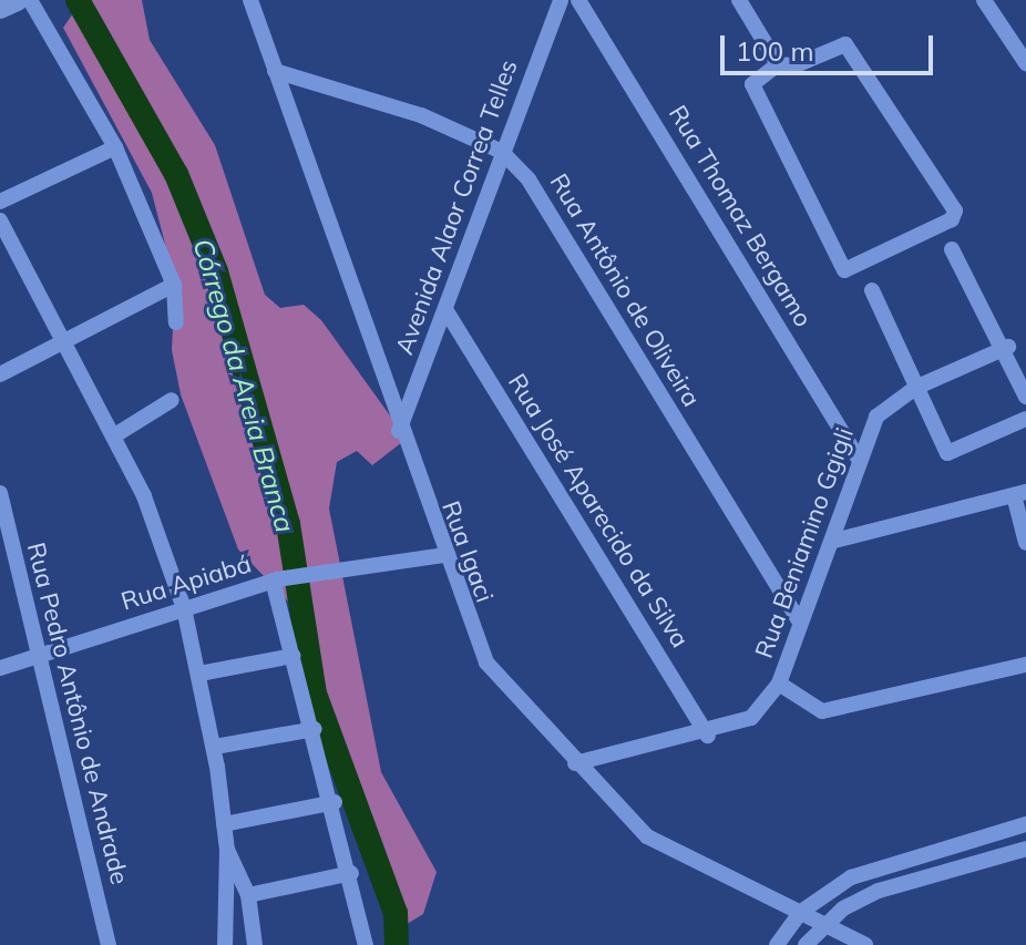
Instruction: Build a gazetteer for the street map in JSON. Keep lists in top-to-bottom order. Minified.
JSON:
{"streets":{"street":["Avenida Alaor Correa Telles","Rua Thomaz Bergamo","Rua Antônio de Oliveira","Rua José Aparecido da Silva","Rua Beniamino Ggigli","Rua Igaci","Rua Apiabá","Rua Pedro Antônio de Andrade"]},"crossings":[["Avenida Alaor Correa Telles","Rua Antônio de Oliveira"],["Avenida Alaor Correa Telles","Rua José Aparecido da Silva"],["Avenida Alaor Correa Telles","Rua Igaci"],["Rua Thomaz Bergamo","Rua Beniamino Ggigli"],["Rua Antônio de Oliveira","Rua Beniamino Ggigli"],["Rua Antônio de Oliveira","Rua Igaci"],["Rua José Aparecido da Silva","Rua Beniamino Ggigli"],["Rua Beniamino Ggigli","Rua Igaci"],["Rua Igaci","Rua Apiabá"],["Rua Apiabá","Rua Pedro Antônio de Andrade"]],"water":["Córrego da Areia Branca"],"scale_bar":"100 m"}
